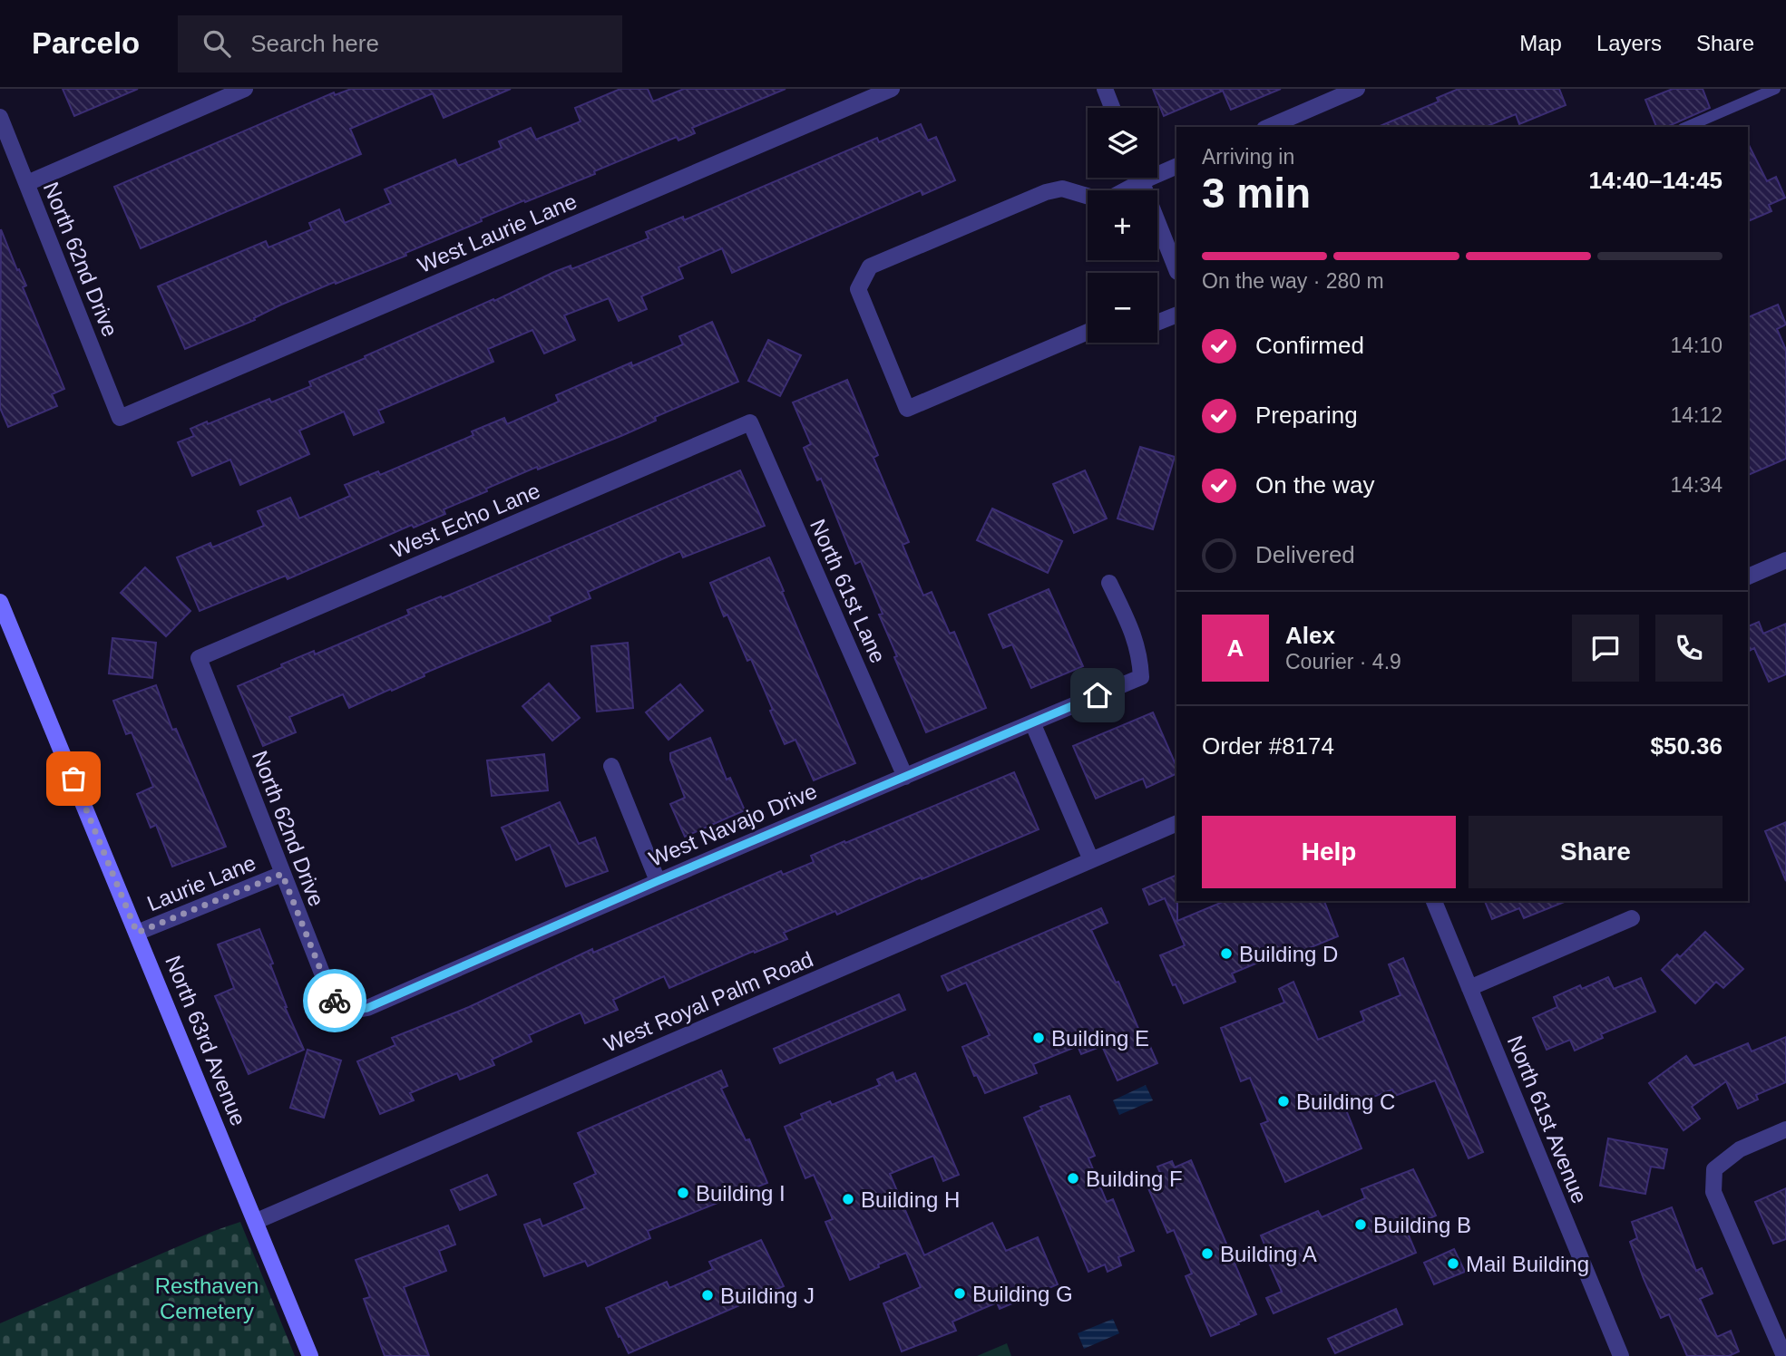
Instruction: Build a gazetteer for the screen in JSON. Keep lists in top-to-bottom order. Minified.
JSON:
{"streets":{"street":["West Laurie Lane","North 62nd Drive","West Echo Lane","North 61st Lane","West Navajo Drive","Laurie Lane","West Royal Palm Road","North 63rd Avenue","North 61st Avenue"]},"crossings":[["West Laurie Lane","North 62nd Drive"],["North 62nd Drive","West Echo Lane"],["North 62nd Drive","West Navajo Drive"],["North 62nd Drive","Laurie Lane"],["West Echo Lane","North 61st Lane"],["North 61st Lane","West Navajo Drive"],["Laurie Lane","North 63rd Avenue"],["West Royal Palm Road","North 63rd Avenue"]],"parks":["Resthaven Cemetery"],"places":["Building D","Building E","Building C","Building F","Building I","Building H","Building B","Building A","Mail Building","Building G","Building J"],"page":{"header":"Parcelo","search":"Search here","nav":["Map","Layers","Share"],"map_buttons":["+","−"],"heading":["3 min","Arriving in","14:40–14:45"],"panel":["Alex","Courier · 4.9","Order #8174","$50.36"],"bar":"On the way · 280 m","list":[["Confirmed","14:10"],["Preparing","14:12"],["On the way","14:34"],"Delivered"],"round":"A","buttons":["Help","Share"]}}
